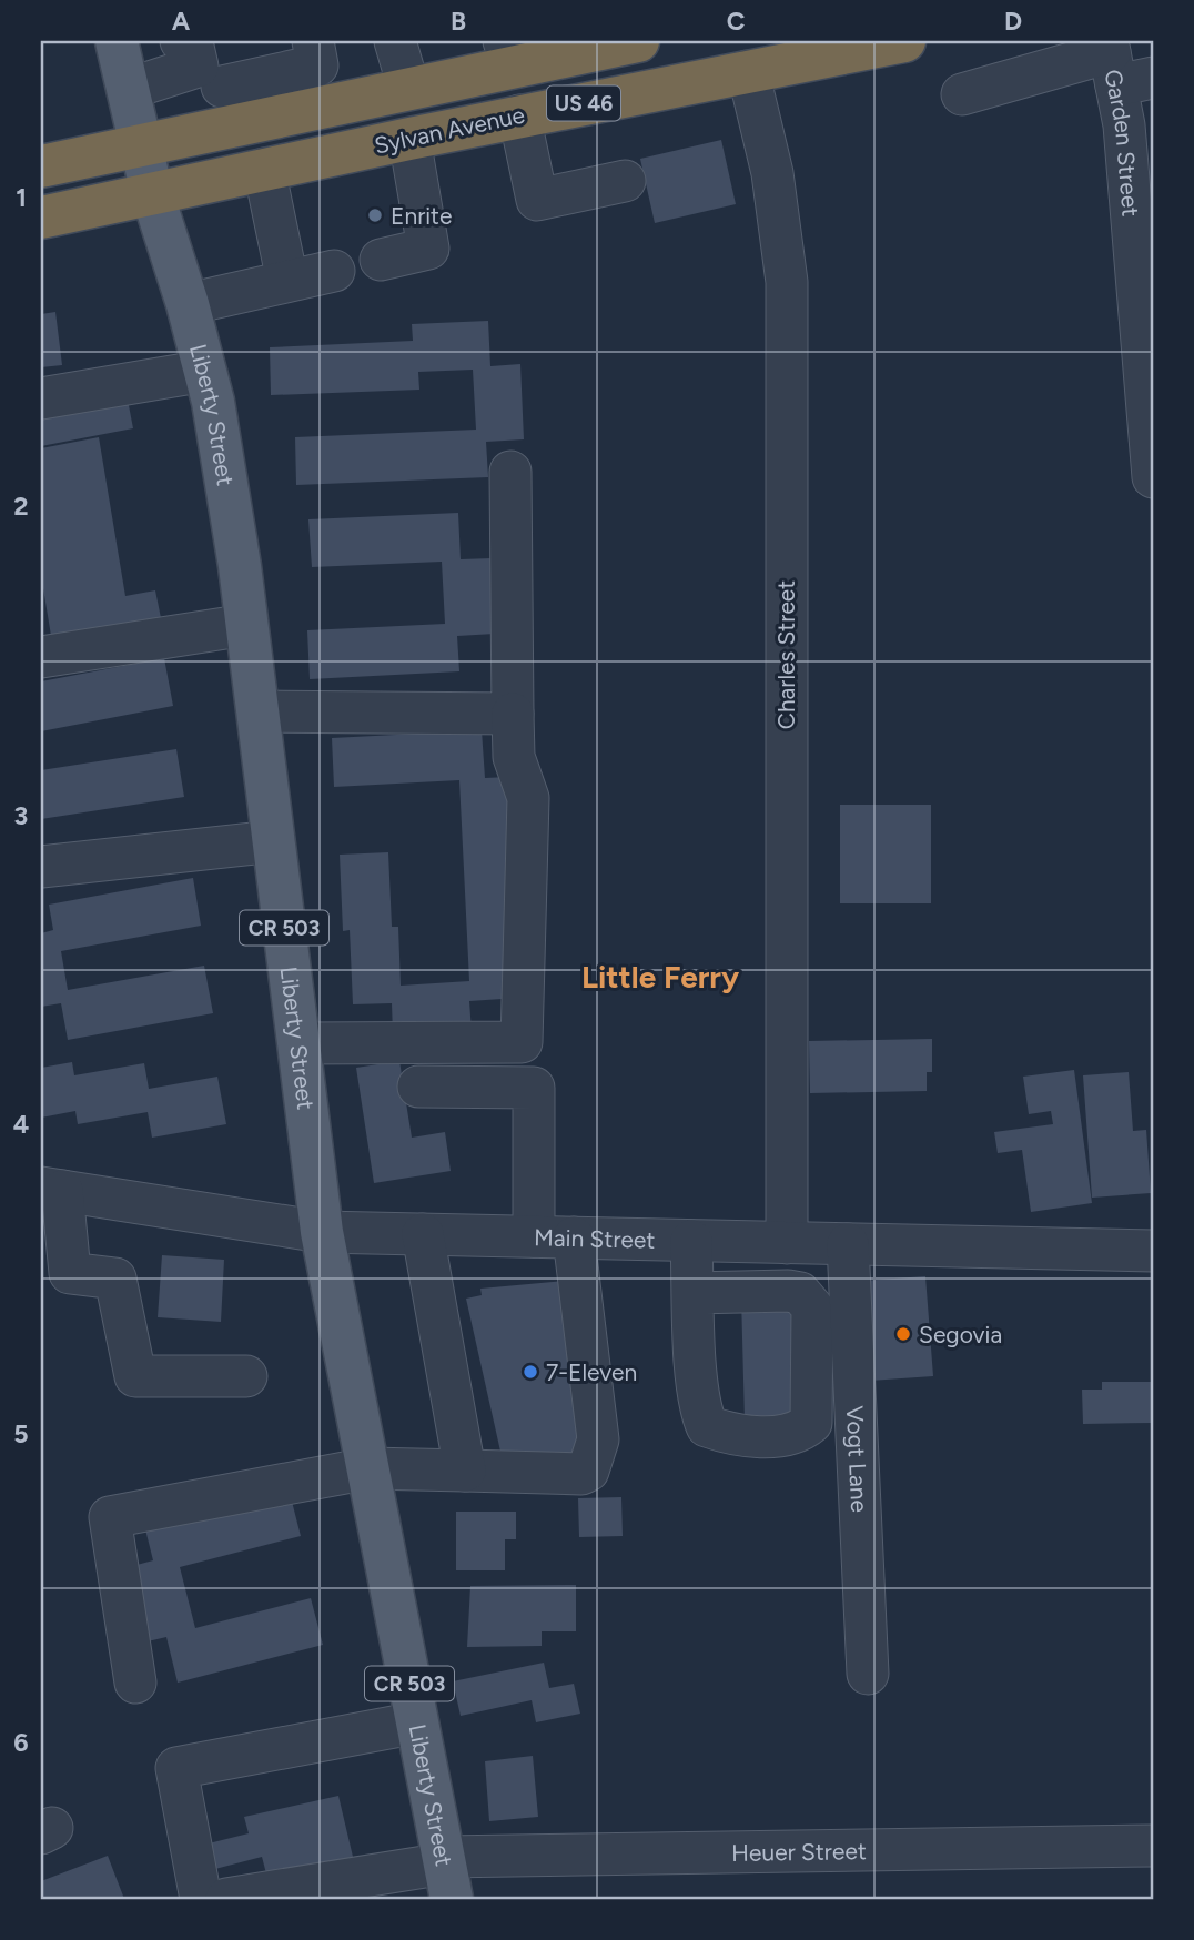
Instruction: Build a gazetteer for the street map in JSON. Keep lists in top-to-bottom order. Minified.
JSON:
{"streets":{"highway":["US 46","Sylvan Avenue"],"main road":["Liberty Street","CR 503"],"street":["Garden Street","Charles Street","Main Street","Vogt Lane","Heuer Street"]},"crossings":[["US 46","Liberty Street"],["Sylvan Avenue","Liberty Street"],["Sylvan Avenue","Charles Street"],["Liberty Street","Main Street"],["Liberty Street","Heuer Street"],["Charles Street","Main Street"],["Main Street","Vogt Lane"]],"districts":["Little Ferry"],"places":["Enrite","Segovia","7-Eleven"],"grid":{"columns":["A","B","C","D"],"rows":["1","2","3","4","5","6"]}}
